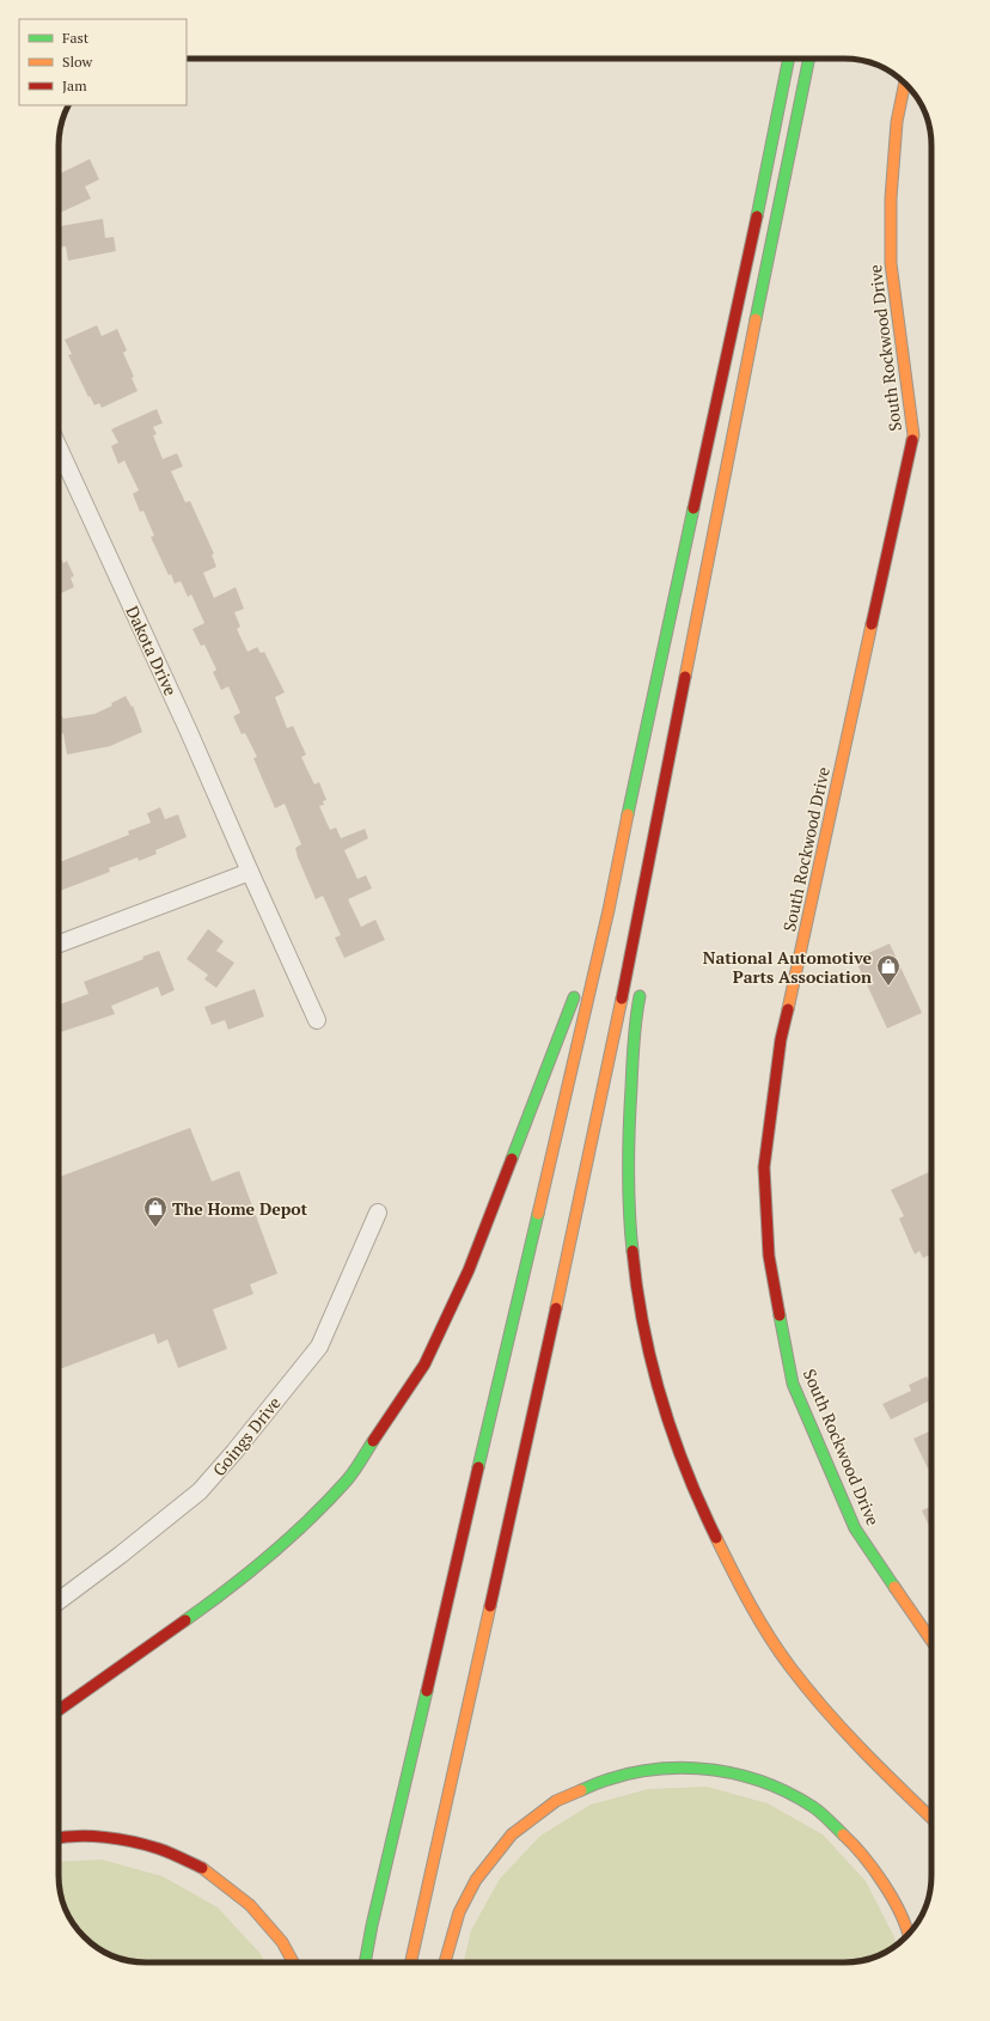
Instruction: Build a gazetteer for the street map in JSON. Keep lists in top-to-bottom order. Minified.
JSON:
{"streets":{"main road":["South Rockwood Drive"],"street":["Dakota Drive","Goings Drive"]},"places":{"shop":["National Automotive Parts Association","The Home Depot"]},"legend":["Fast","Slow","Jam"]}
